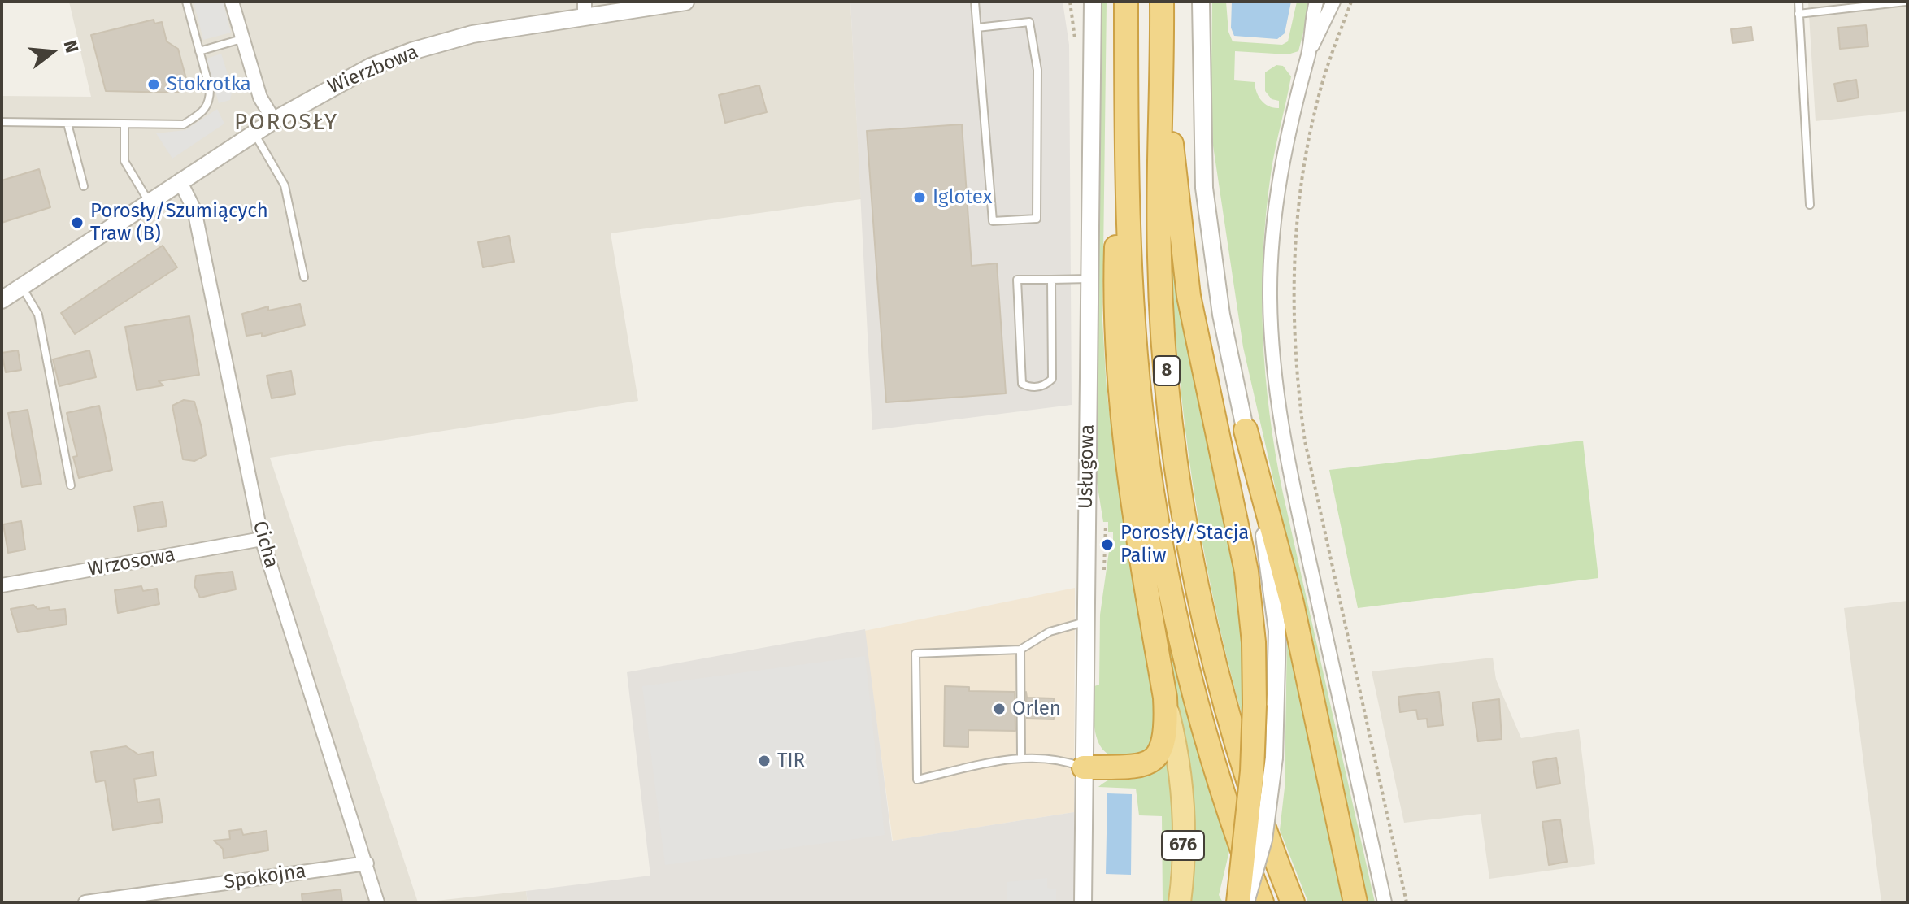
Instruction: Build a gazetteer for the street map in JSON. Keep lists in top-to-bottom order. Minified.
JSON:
{"streets":{"highway":["8"],"main road":["676"],"street":["Wierzbowa","Usługowa","Cicha","Wrzosowa","Spokojna"]},"crossings":[["Wierzbowa","Cicha"],["Cicha","Wrzosowa"],["Cicha","Spokojna"]],"districts":["POROSŁY"],"places":["Stokrotka","Iglotex","Porosły/Szumiących Traw (B)","Porosły/Stacja Paliw","Orlen","TIR"],"north":"right"}
